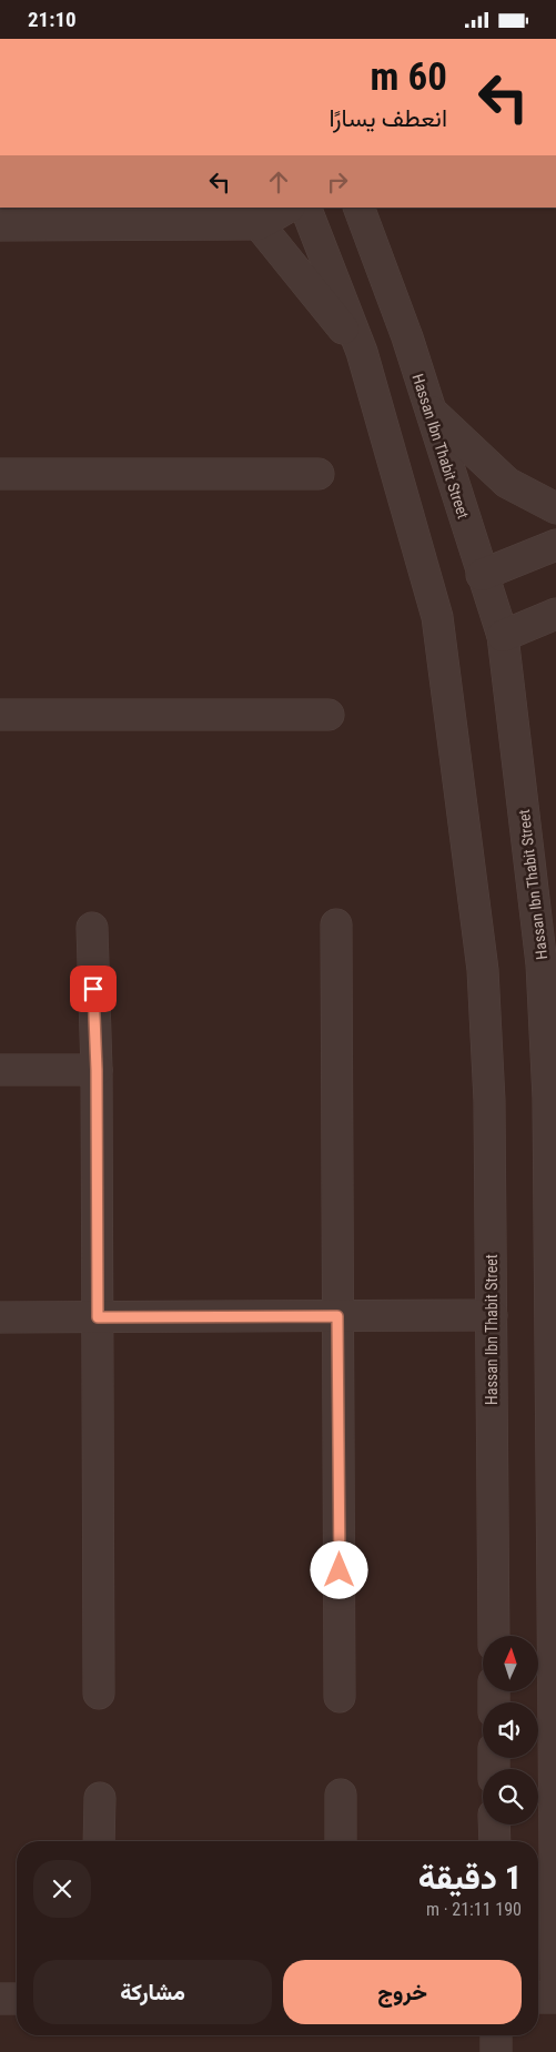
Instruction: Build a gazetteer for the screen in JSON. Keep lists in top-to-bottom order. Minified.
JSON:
{"streets":{"street":["Hassan Ibn Thabit Street"]},"north":"top","page":{"status":"21:10","turn":["60 m","انعطف يسارًا"],"heading":["1 دقيقة","190 m · 21:11"],"buttons":["خروج","مشاركة"]}}
